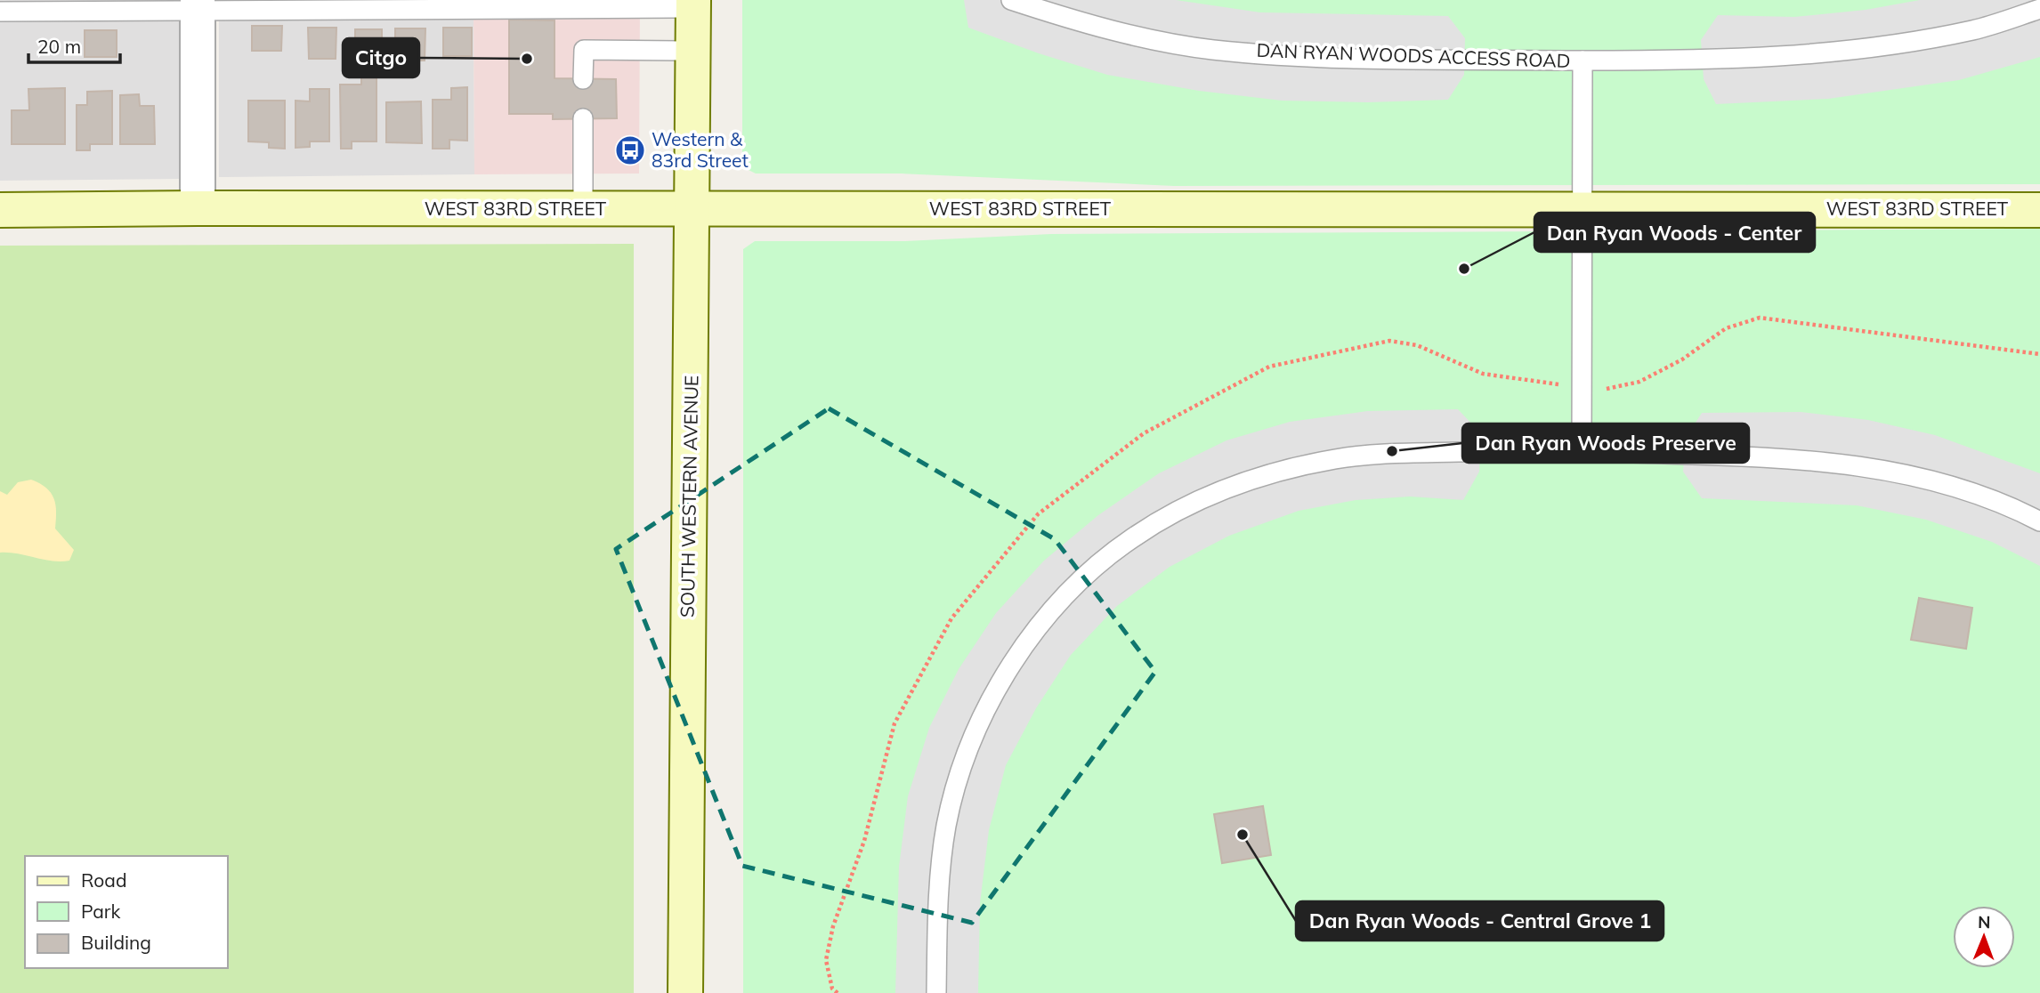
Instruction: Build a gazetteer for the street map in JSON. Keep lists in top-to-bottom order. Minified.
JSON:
{"streets":{"street":["WEST 83RD STREET","SOUTH WESTERN AVENUE"],"lane":["DAN RYAN WOODS ACCESS ROAD"]},"crossings":[["DAN RYAN WOODS ACCESS ROAD","WEST 83RD STREET"],["WEST 83RD STREET","SOUTH WESTERN AVENUE"]],"places":{"other":["Citgo","Dan Ryan Woods - Center","Dan Ryan Woods Preserve","Dan Ryan Woods - Central Grove 1"],"bus stop":["Western & 83rd Street"]},"legend":["Road","Park","Building"],"scale_bar":"20 m","north":"top"}
